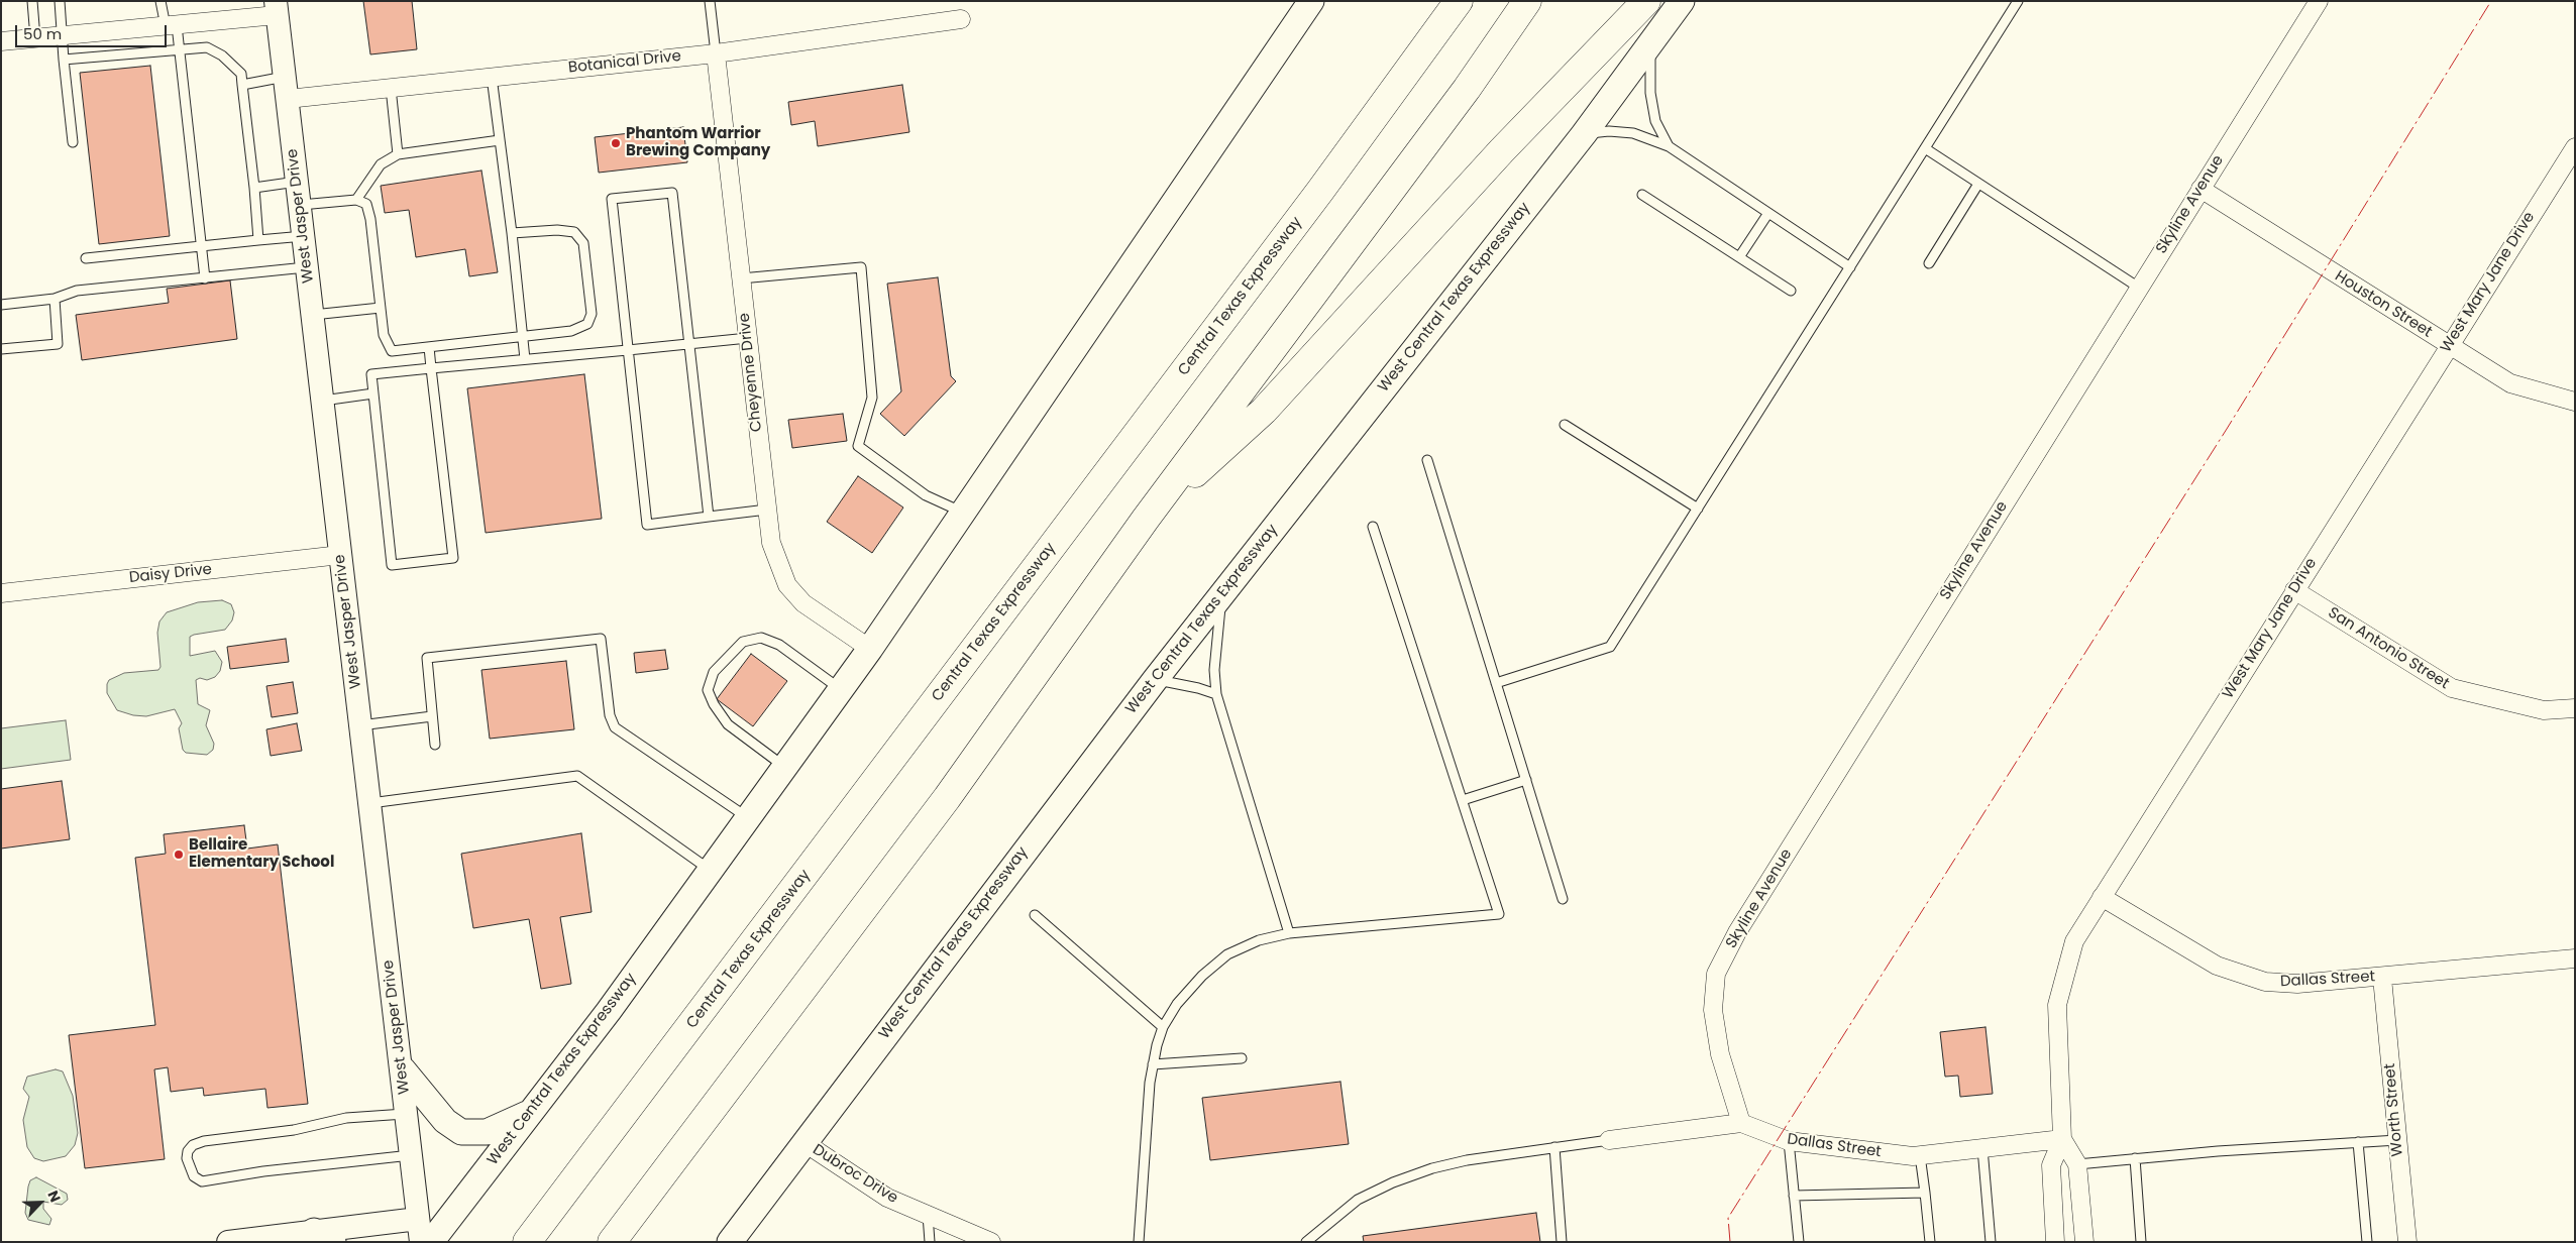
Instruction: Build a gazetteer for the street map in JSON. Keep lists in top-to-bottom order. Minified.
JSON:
{"streets":{"highway":["Central Texas Expressway"],"main road":["West Central Texas Expressway"],"street":["Botanical Drive","Skyline Avenue","West Jasper Drive","West Mary Jane Drive","Houston Street","Cheyenne Drive","Daisy Drive","San Antonio Street","Dallas Street","Worth Street","Dubroc Drive"]},"crossings":[["Botanical Drive","West Jasper Drive"],["Botanical Drive","Cheyenne Drive"],["Skyline Avenue","Houston Street"],["Skyline Avenue","Dallas Street"],["West Jasper Drive","Daisy Drive"],["West Mary Jane Drive","Houston Street"],["West Mary Jane Drive","San Antonio Street"],["West Mary Jane Drive","Dallas Street"],["West Central Texas Expressway","Cheyenne Drive"],["West Central Texas Expressway","Dubroc Drive"],["Dallas Street","Worth Street"]],"places":["Phantom Warrior Brewing Company","Bellaire Elementary School"],"scale_bar":"50 m","north":"top right"}
